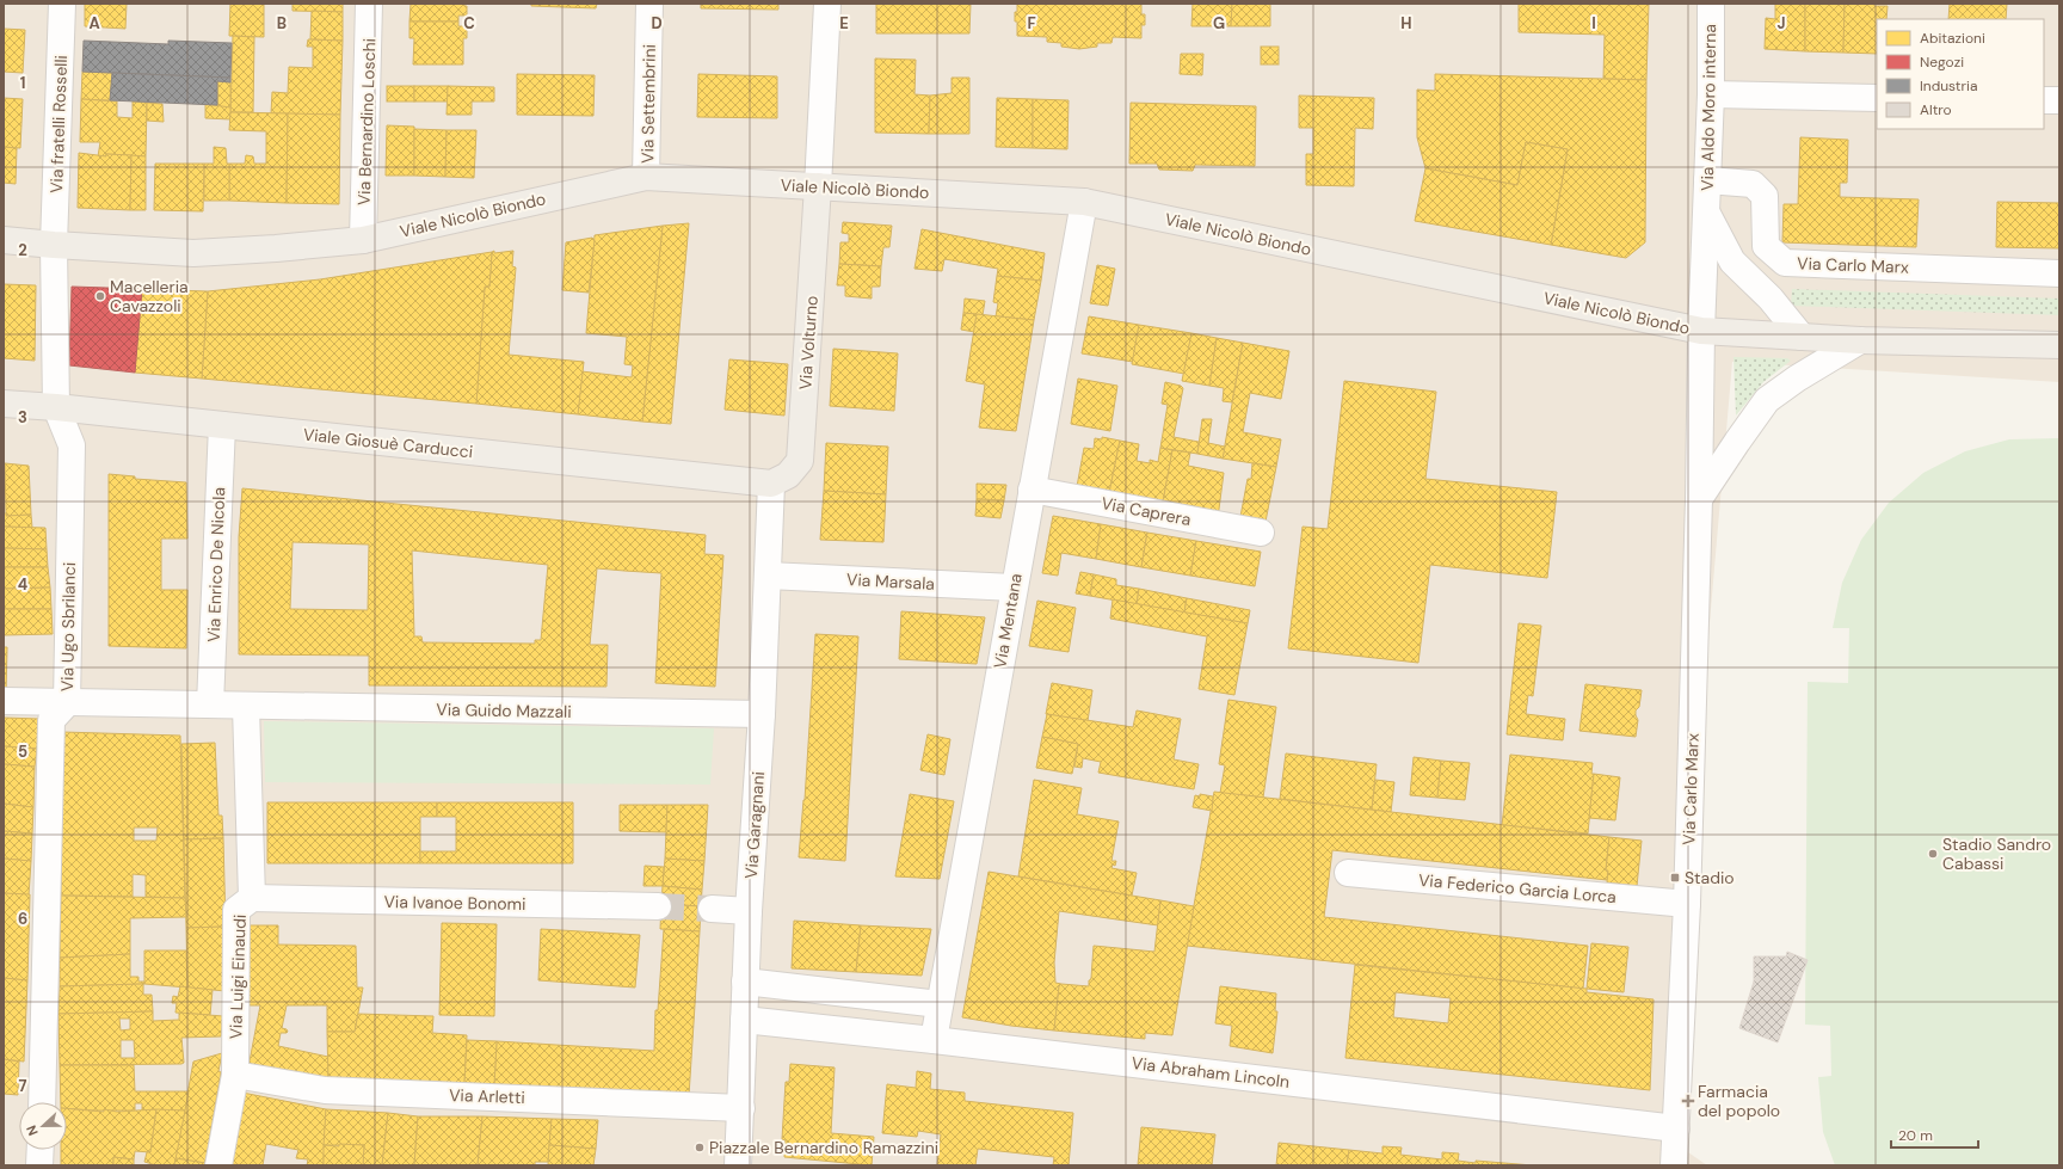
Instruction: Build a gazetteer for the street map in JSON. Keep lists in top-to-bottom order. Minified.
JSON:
{"streets":{"main road":["Viale Nicolò Biondo","Via Volturno","Viale Giosuè Carducci"],"street":["Via Settembrini","Via Aldo Moro interna","Via Bernardino Loschi","Via fratelli Rosselli","Via Carlo Marx","Via Caprera","Via Enrico De Nicola","Via Marsala","Via Mentana","Via Ugo Sbrilanci","Via Guido Mazzali","Via Garagnani","Via Federico Garcia Lorca","Via Ivanoe Bonomi","Via Luigi Einaudi","Via Abraham Lincoln","Via Arletti"]},"crossings":[["Via Settembrini","Viale Nicolò Biondo"],["Via Aldo Moro interna","Viale Nicolò Biondo"],["Via Aldo Moro interna","Via Carlo Marx"],["Via Bernardino Loschi","Viale Nicolò Biondo"],["Via fratelli Rosselli","Viale Nicolò Biondo"],["Via fratelli Rosselli","Via Ugo Sbrilanci"],["Viale Nicolò Biondo","Via Volturno"],["Viale Nicolò Biondo","Via Mentana"],["Viale Nicolò Biondo","Via Ugo Sbrilanci"],["Via Carlo Marx","Via Federico Garcia Lorca"],["Via Carlo Marx","Via Abraham Lincoln"],["Via Volturno","Viale Giosuè Carducci"],["Via Volturno","Via Garagnani"],["Viale Giosuè Carducci","Via Enrico De Nicola"],["Viale Giosuè Carducci","Via Ugo Sbrilanci"],["Viale Giosuè Carducci","Via Garagnani"],["Via Caprera","Via Mentana"],["Via Enrico De Nicola","Via Guido Mazzali"],["Via Marsala","Via Mentana"],["Via Marsala","Via Garagnani"],["Via Mentana","Via Abraham Lincoln"],["Via Ugo Sbrilanci","Via Guido Mazzali"],["Via Guido Mazzali","Via Garagnani"],["Via Guido Mazzali","Via Luigi Einaudi"],["Via Garagnani","Via Abraham Lincoln"],["Via Garagnani","Via Arletti"],["Via Ivanoe Bonomi","Via Luigi Einaudi"],["Via Luigi Einaudi","Via Arletti"]],"places":{"other":["Macelleria Cavazzoli","Stadio Sandro Cabassi","Piazzale Bernardino Ramazzini"],"transit":["Stadio"],"health":["Farmacia del popolo"]},"legend":["Abitazioni","Negozi","Industria","Altro"],"scale_bar":"20 m","north":"left","grid":{"columns":["A","B","C","D","E","F","G","H","I","J"],"rows":["1","2","3","4","5","6","7"]}}
